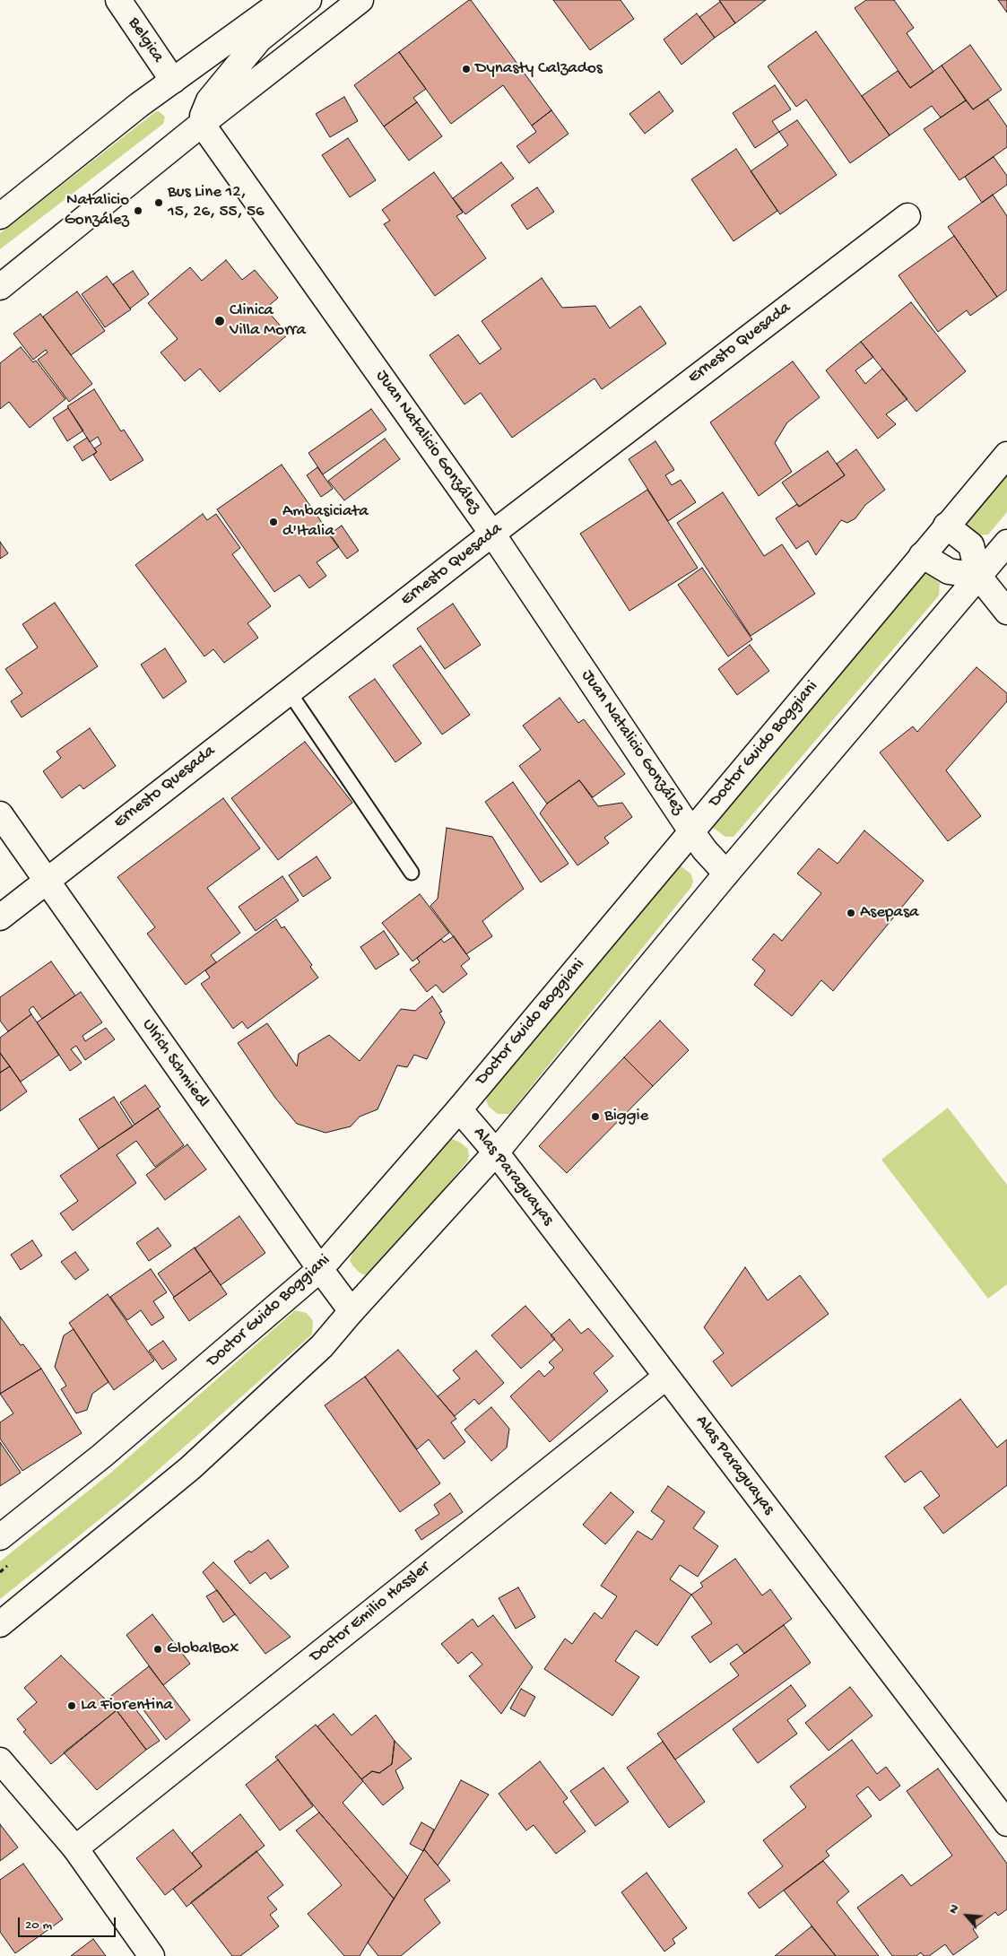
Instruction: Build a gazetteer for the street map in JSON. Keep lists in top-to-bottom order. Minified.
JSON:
{"streets":{"main road":["Belgica","Ernesto Quesada","Juan Natalicio González","Doctor Guido Boggiani","Ulrich Schmiedl","Alas Paraguayas","Doctor Emilio Hassler"]},"crossings":[["Ernesto Quesada","Juan Natalicio González"],["Ernesto Quesada","Ulrich Schmiedl"],["Juan Natalicio González","Doctor Guido Boggiani"],["Doctor Guido Boggiani","Ulrich Schmiedl"],["Doctor Guido Boggiani","Alas Paraguayas"],["Alas Paraguayas","Doctor Emilio Hassler"]],"places":["Dynasty Calzados","Bus Line 12, 15, 26, 55, 56","Natalicio González","Clinica Villa Morra","Ambasiciata d'Italia","Asepasa","Biggie","GlobalBox","La Fiorentina"],"scale_bar":"20 m","north":"top left"}
